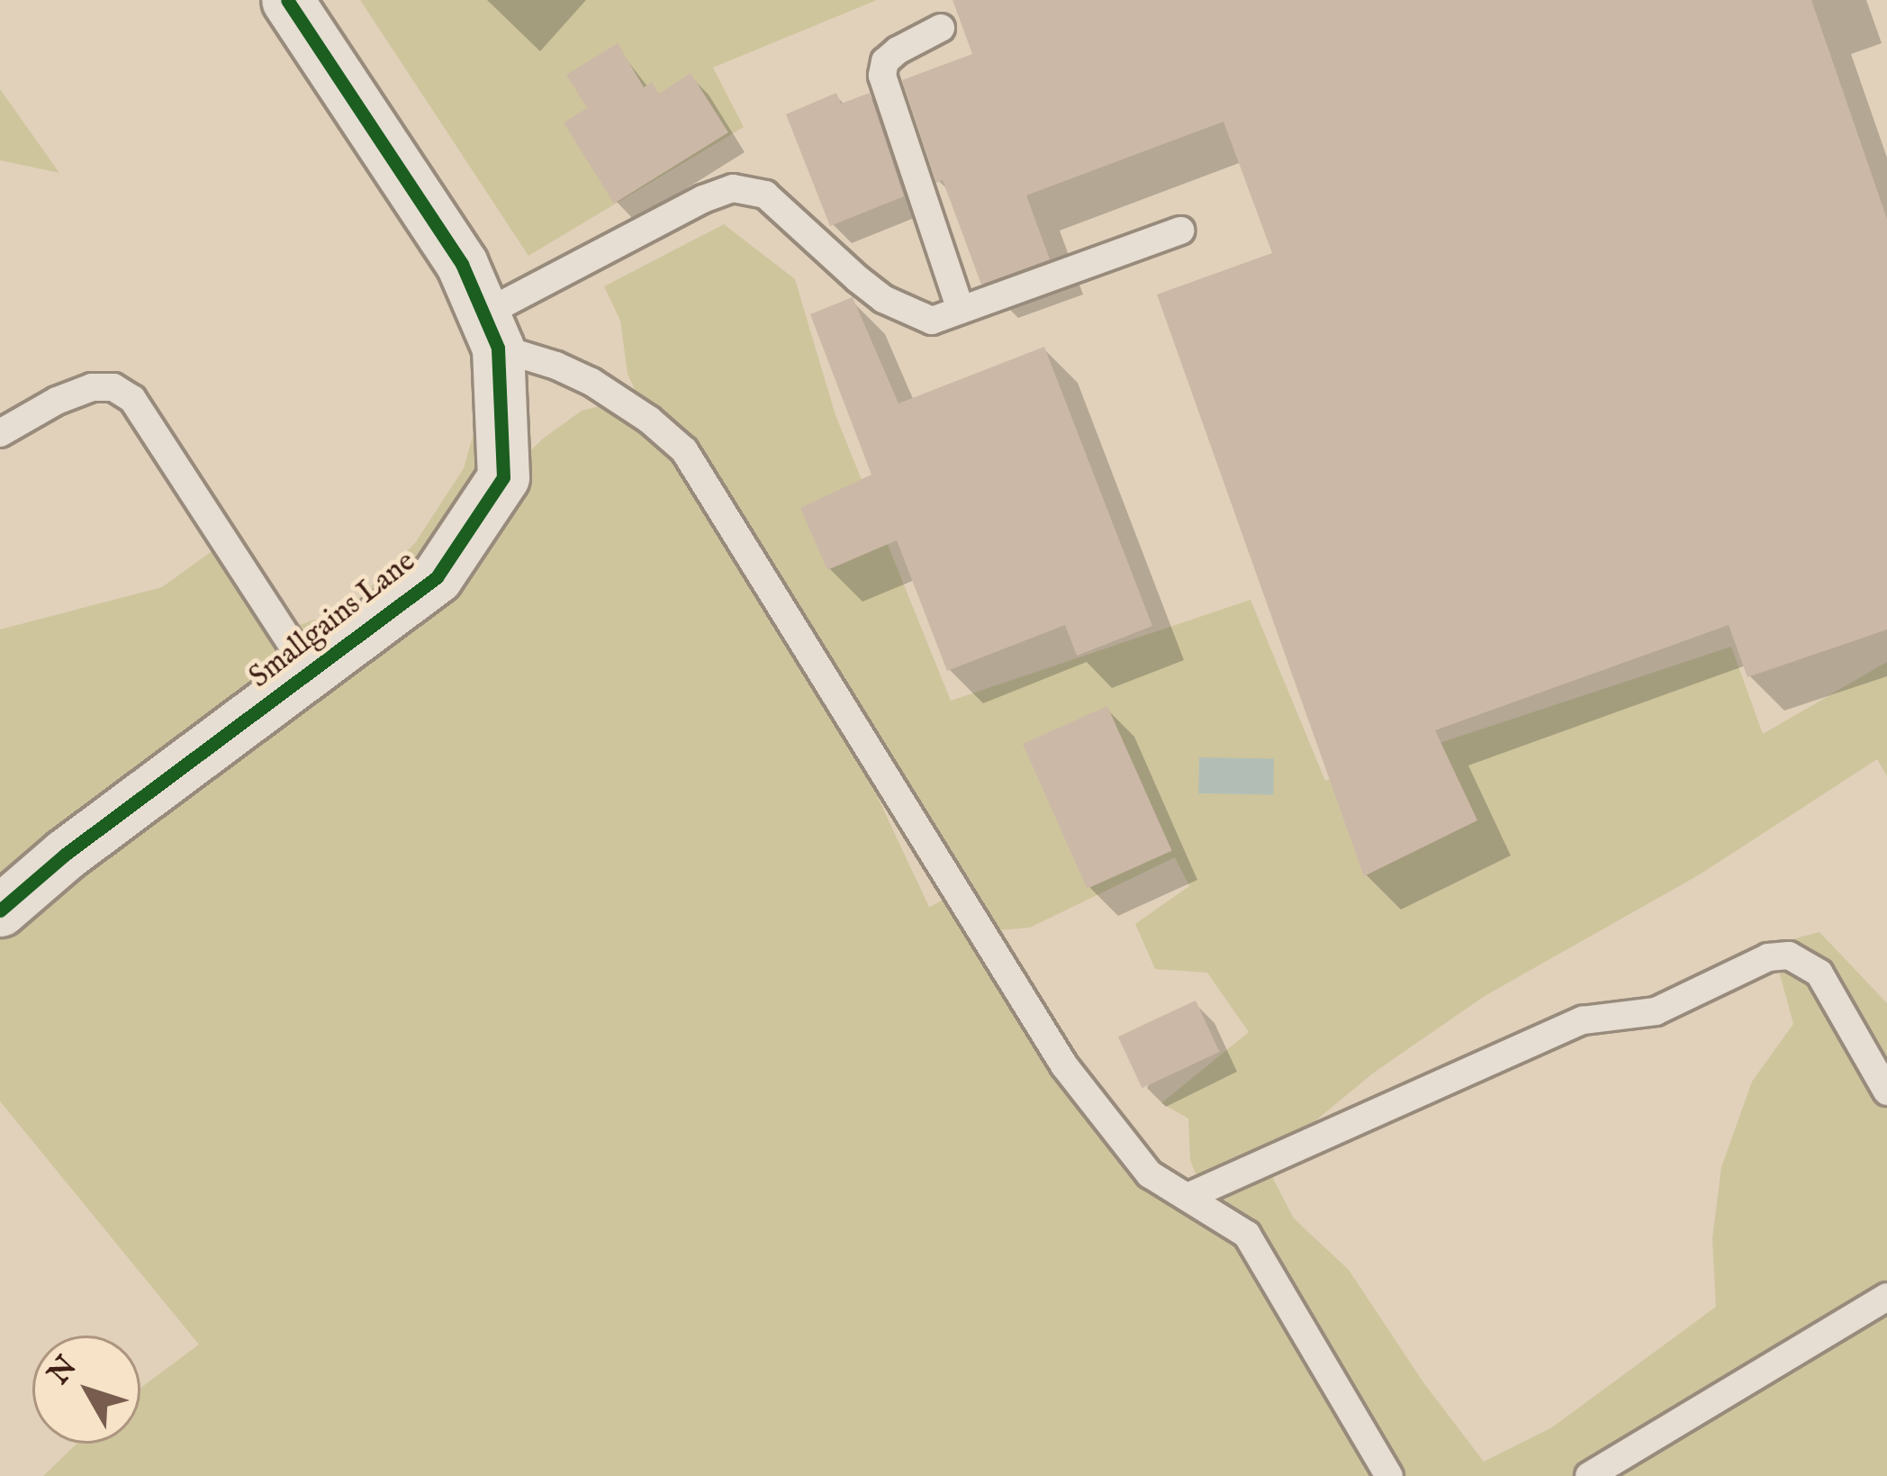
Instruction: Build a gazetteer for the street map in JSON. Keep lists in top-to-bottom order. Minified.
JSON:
{"streets":{"street":["Smallgains Lane"]},"north":"top left"}
